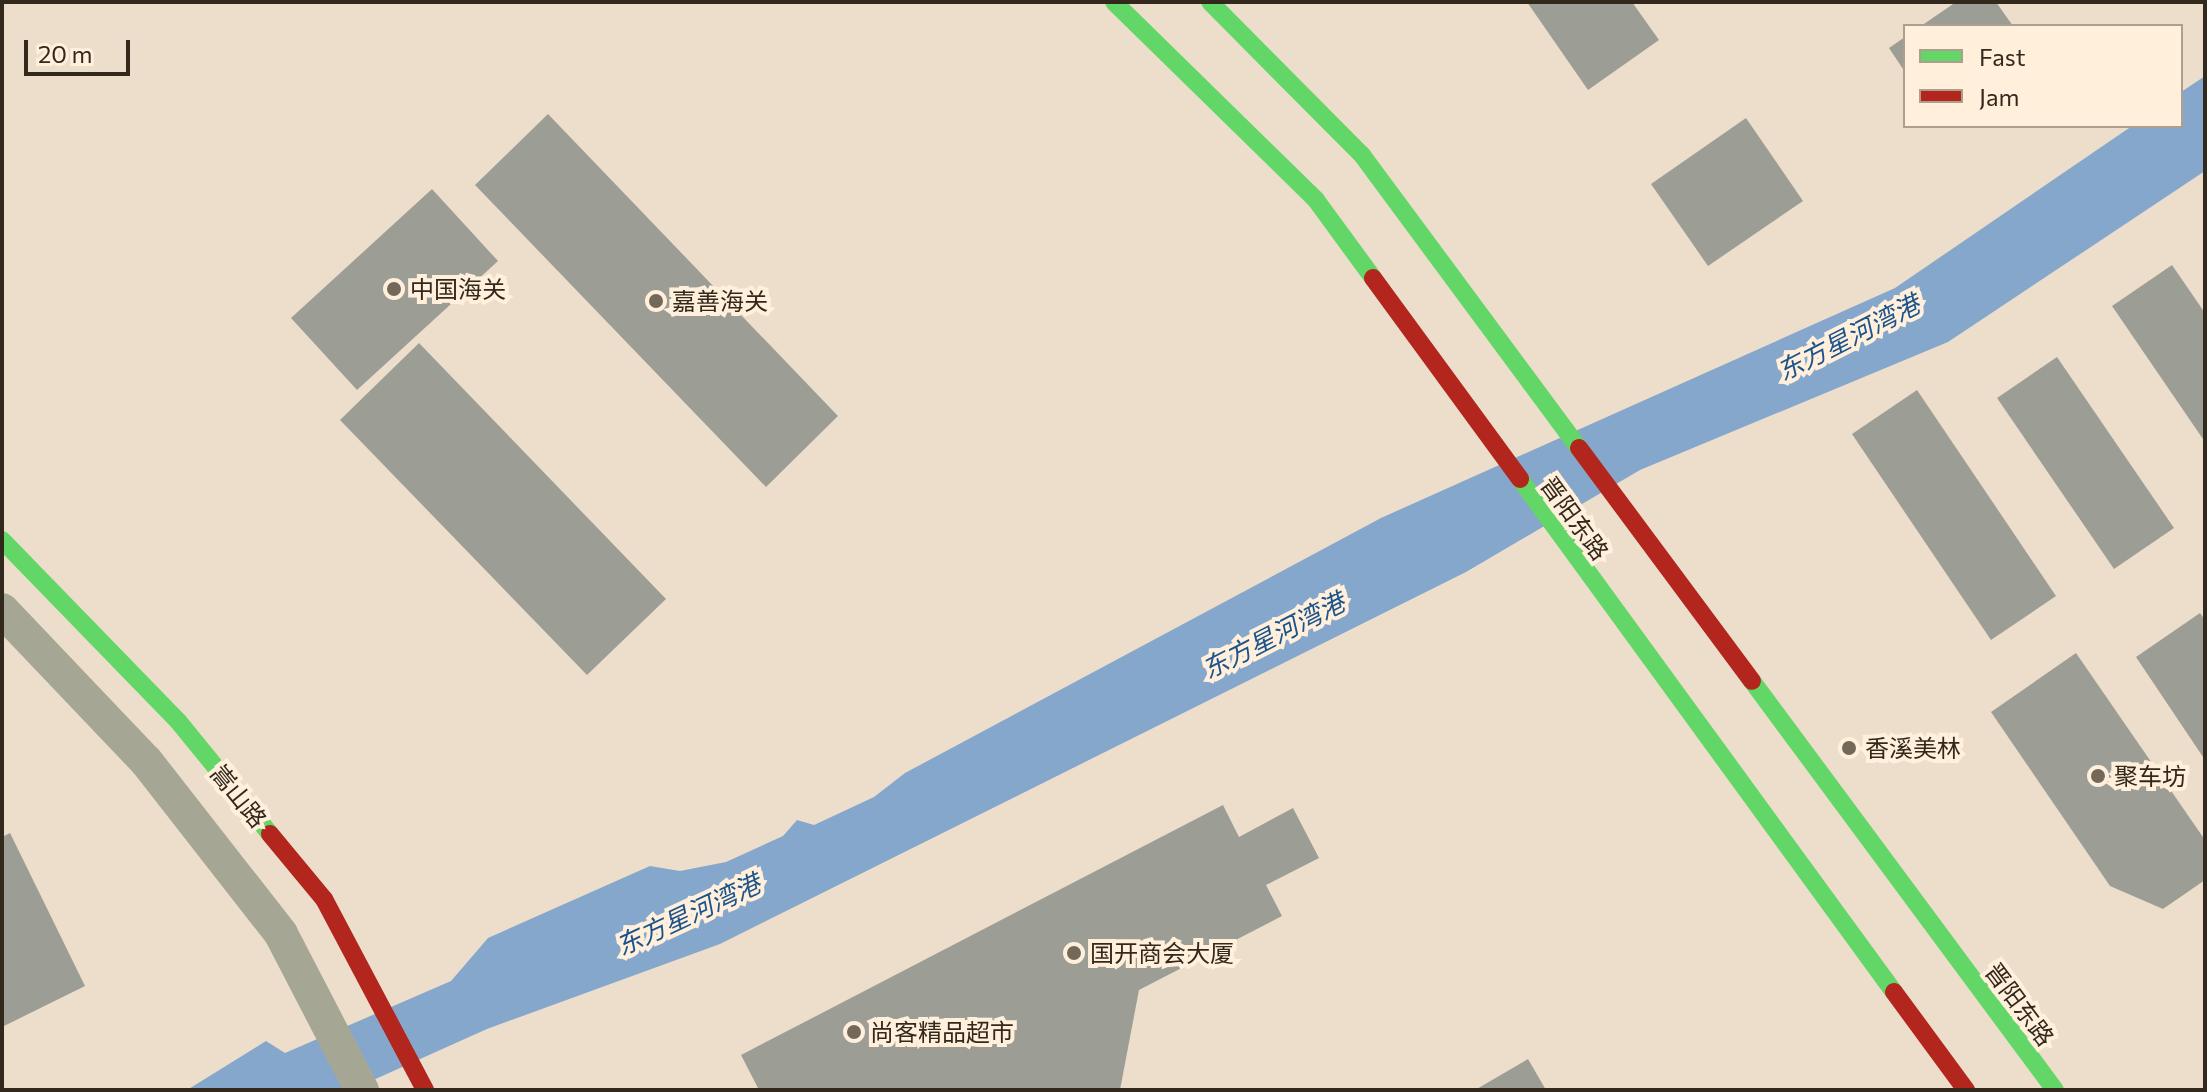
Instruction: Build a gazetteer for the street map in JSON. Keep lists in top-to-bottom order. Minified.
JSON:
{"streets":{"main road":["晋阳东路","嵩山路"]},"water":["东方星河湾港"],"places":["中国海关","嘉善海关","香溪美林","聚车坊","国开商会大厦","尚客精品超市"],"legend":["Fast","Jam"],"scale_bar":"20 m"}
